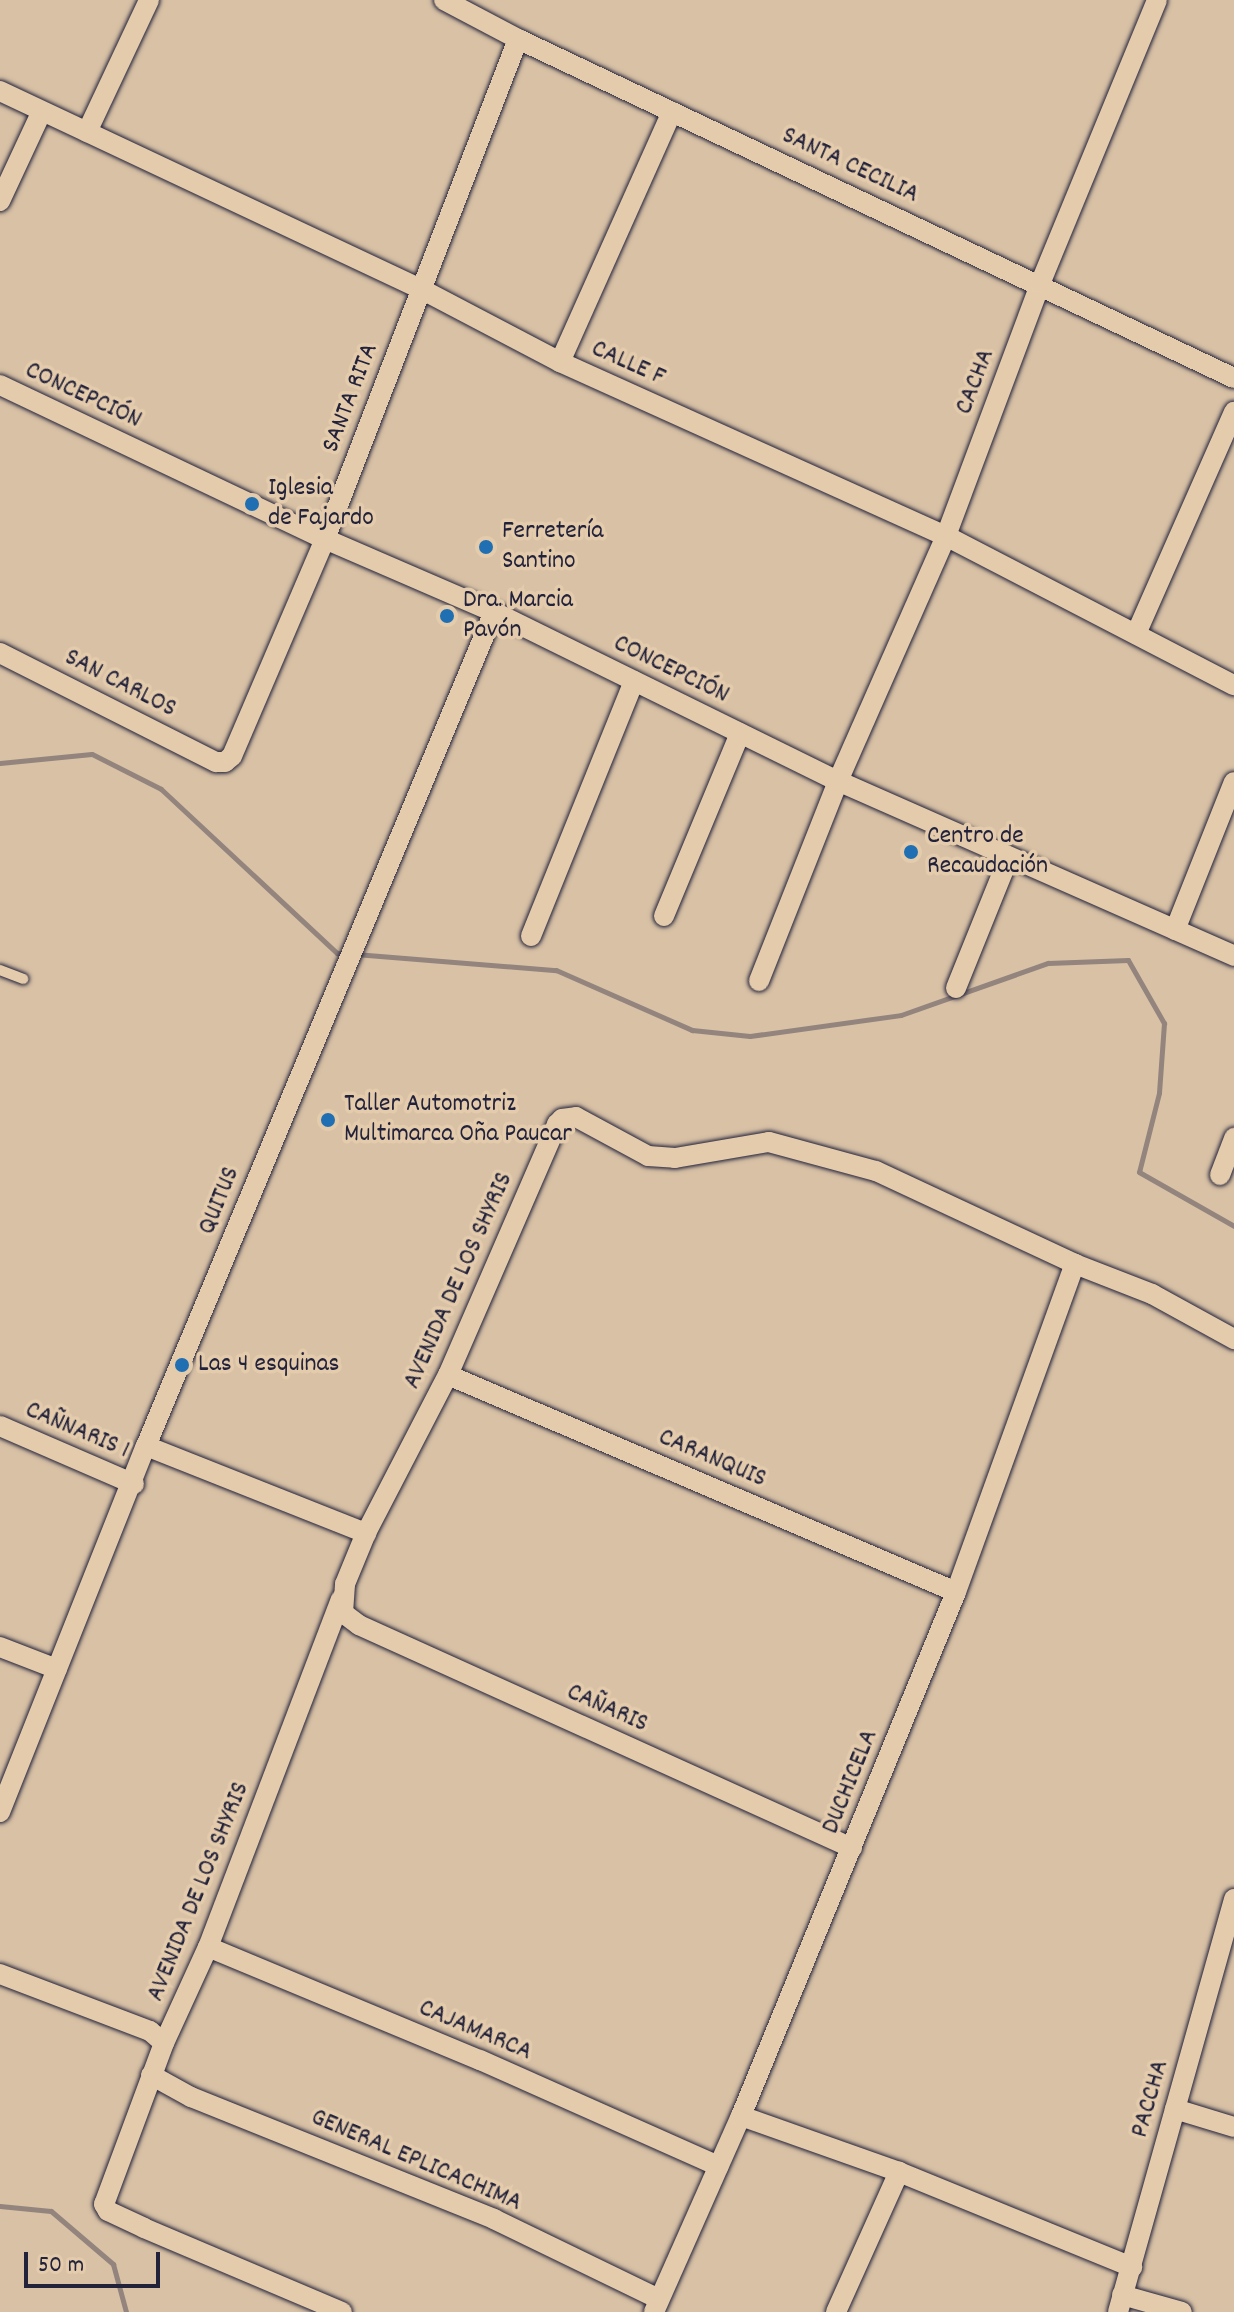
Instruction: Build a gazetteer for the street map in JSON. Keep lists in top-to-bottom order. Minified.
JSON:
{"streets":{"street":["SANTA CECILIA","CALLE F","CACHA","CONCEPCIÓN","SANTA RITA","SAN CARLOS","QUITUS","AVENIDA DE LOS SHYRIS","CAÑNARIS 1","CARANQUIS","CAÑARIS","DUCHICELA","CAJAMARCA","PACCHA","GENERAL EPLICACHIMA"]},"crossings":[["SANTA CECILIA","CACHA"],["SANTA CECILIA","SANTA RITA"],["CALLE F","CACHA"],["CALLE F","SANTA RITA"],["CACHA","CONCEPCIÓN"],["CONCEPCIÓN","SANTA RITA"],["CONCEPCIÓN","QUITUS"],["SANTA RITA","SAN CARLOS"],["QUITUS","CAÑNARIS 1"],["AVENIDA DE LOS SHYRIS","CARANQUIS"],["AVENIDA DE LOS SHYRIS","CAÑARIS"],["AVENIDA DE LOS SHYRIS","DUCHICELA"],["AVENIDA DE LOS SHYRIS","CAJAMARCA"],["AVENIDA DE LOS SHYRIS","GENERAL EPLICACHIMA"],["CARANQUIS","DUCHICELA"],["CAÑARIS","DUCHICELA"],["DUCHICELA","CAJAMARCA"],["DUCHICELA","GENERAL EPLICACHIMA"]],"places":["Iglesia de Fajardo","Ferretería Santino","Dra. Marcia Pavón","Centro de Recaudación","Taller Automotriz Multimarca Oña Paucar","Las 4 esquinas"],"scale_bar":"50 m"}
